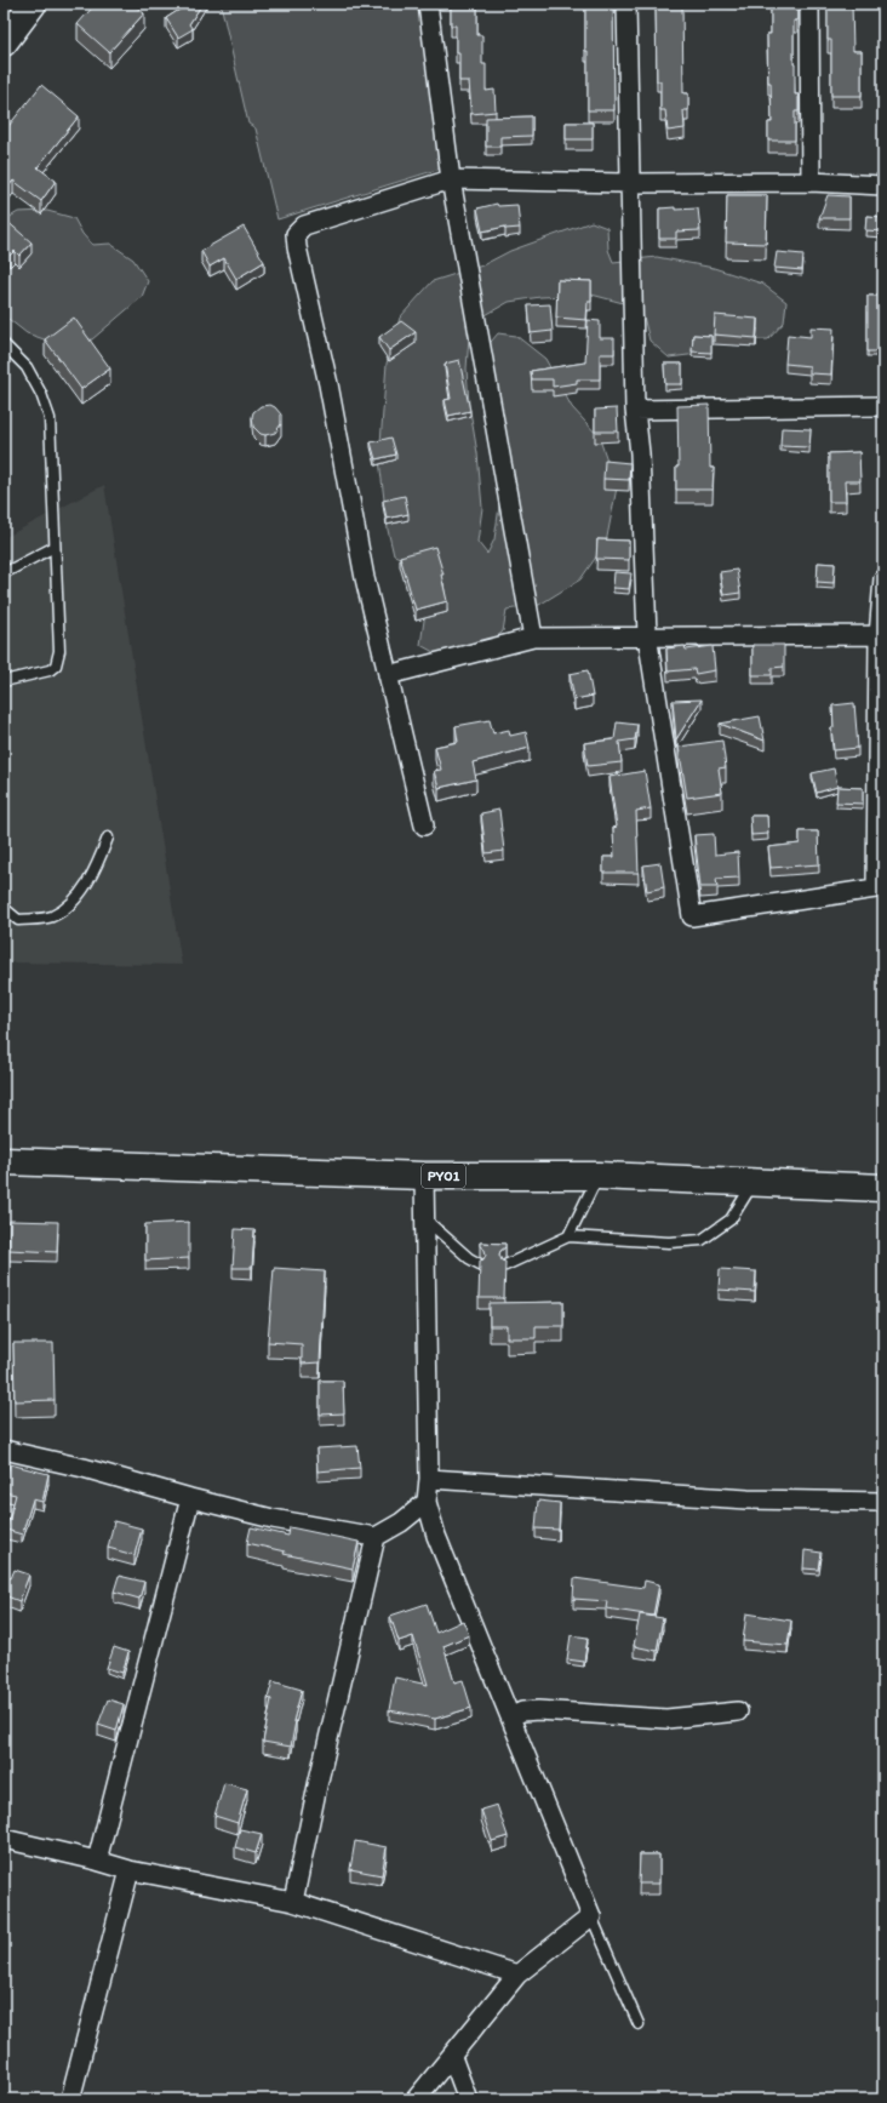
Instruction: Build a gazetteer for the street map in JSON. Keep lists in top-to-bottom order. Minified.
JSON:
{"streets":{"main road":["PY01"]}}
